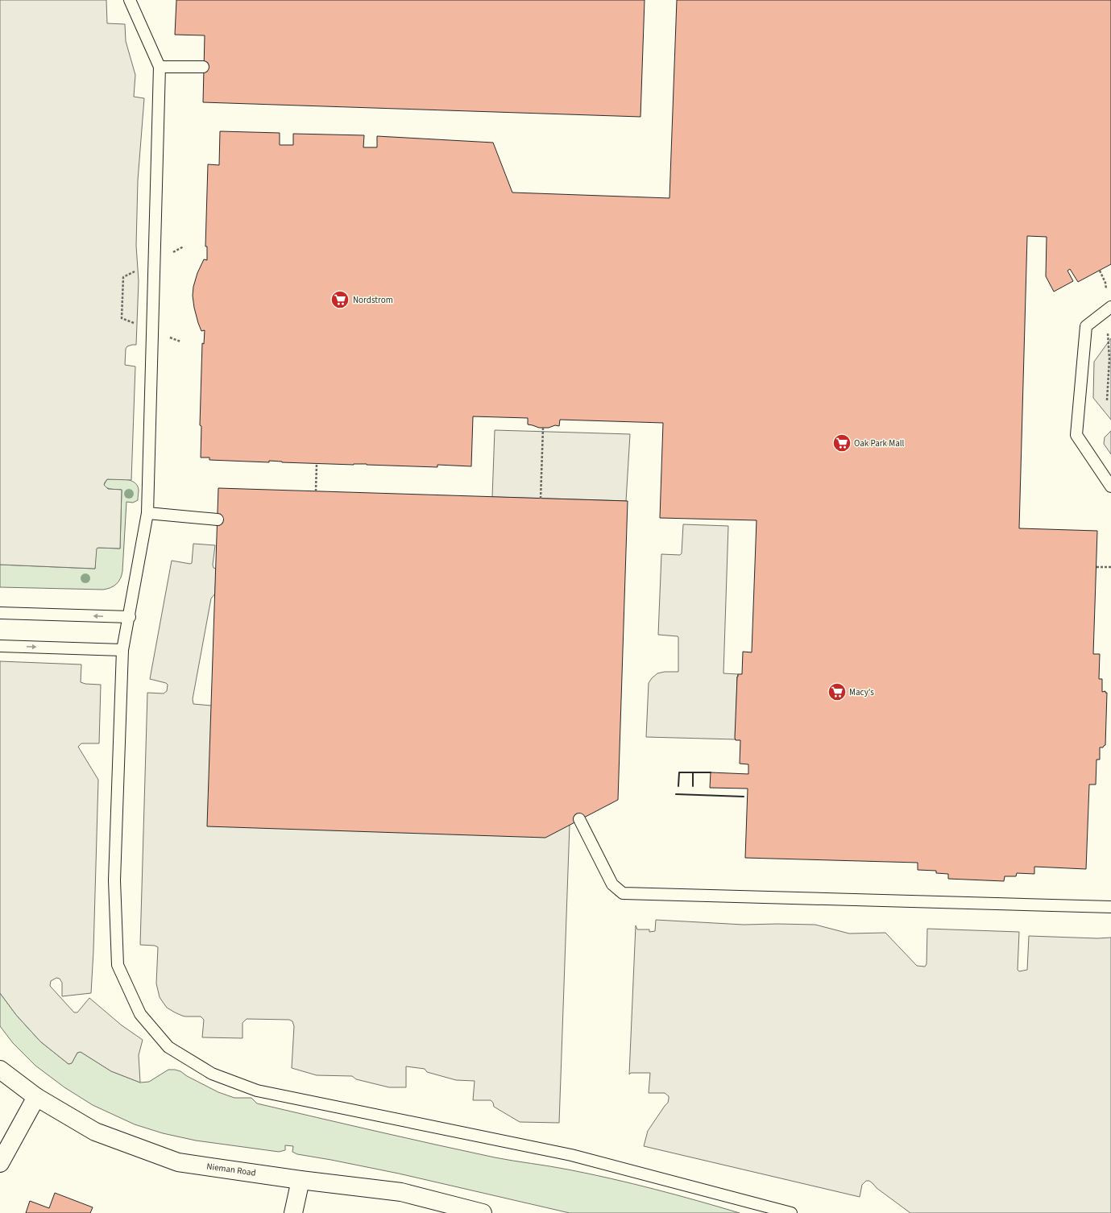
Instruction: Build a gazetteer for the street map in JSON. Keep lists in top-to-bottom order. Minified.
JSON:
{"streets":{"street":["Nieman Road"]},"places":{"supermarket":["Nordstrom","Oak Park Mall","Macy's"]}}
